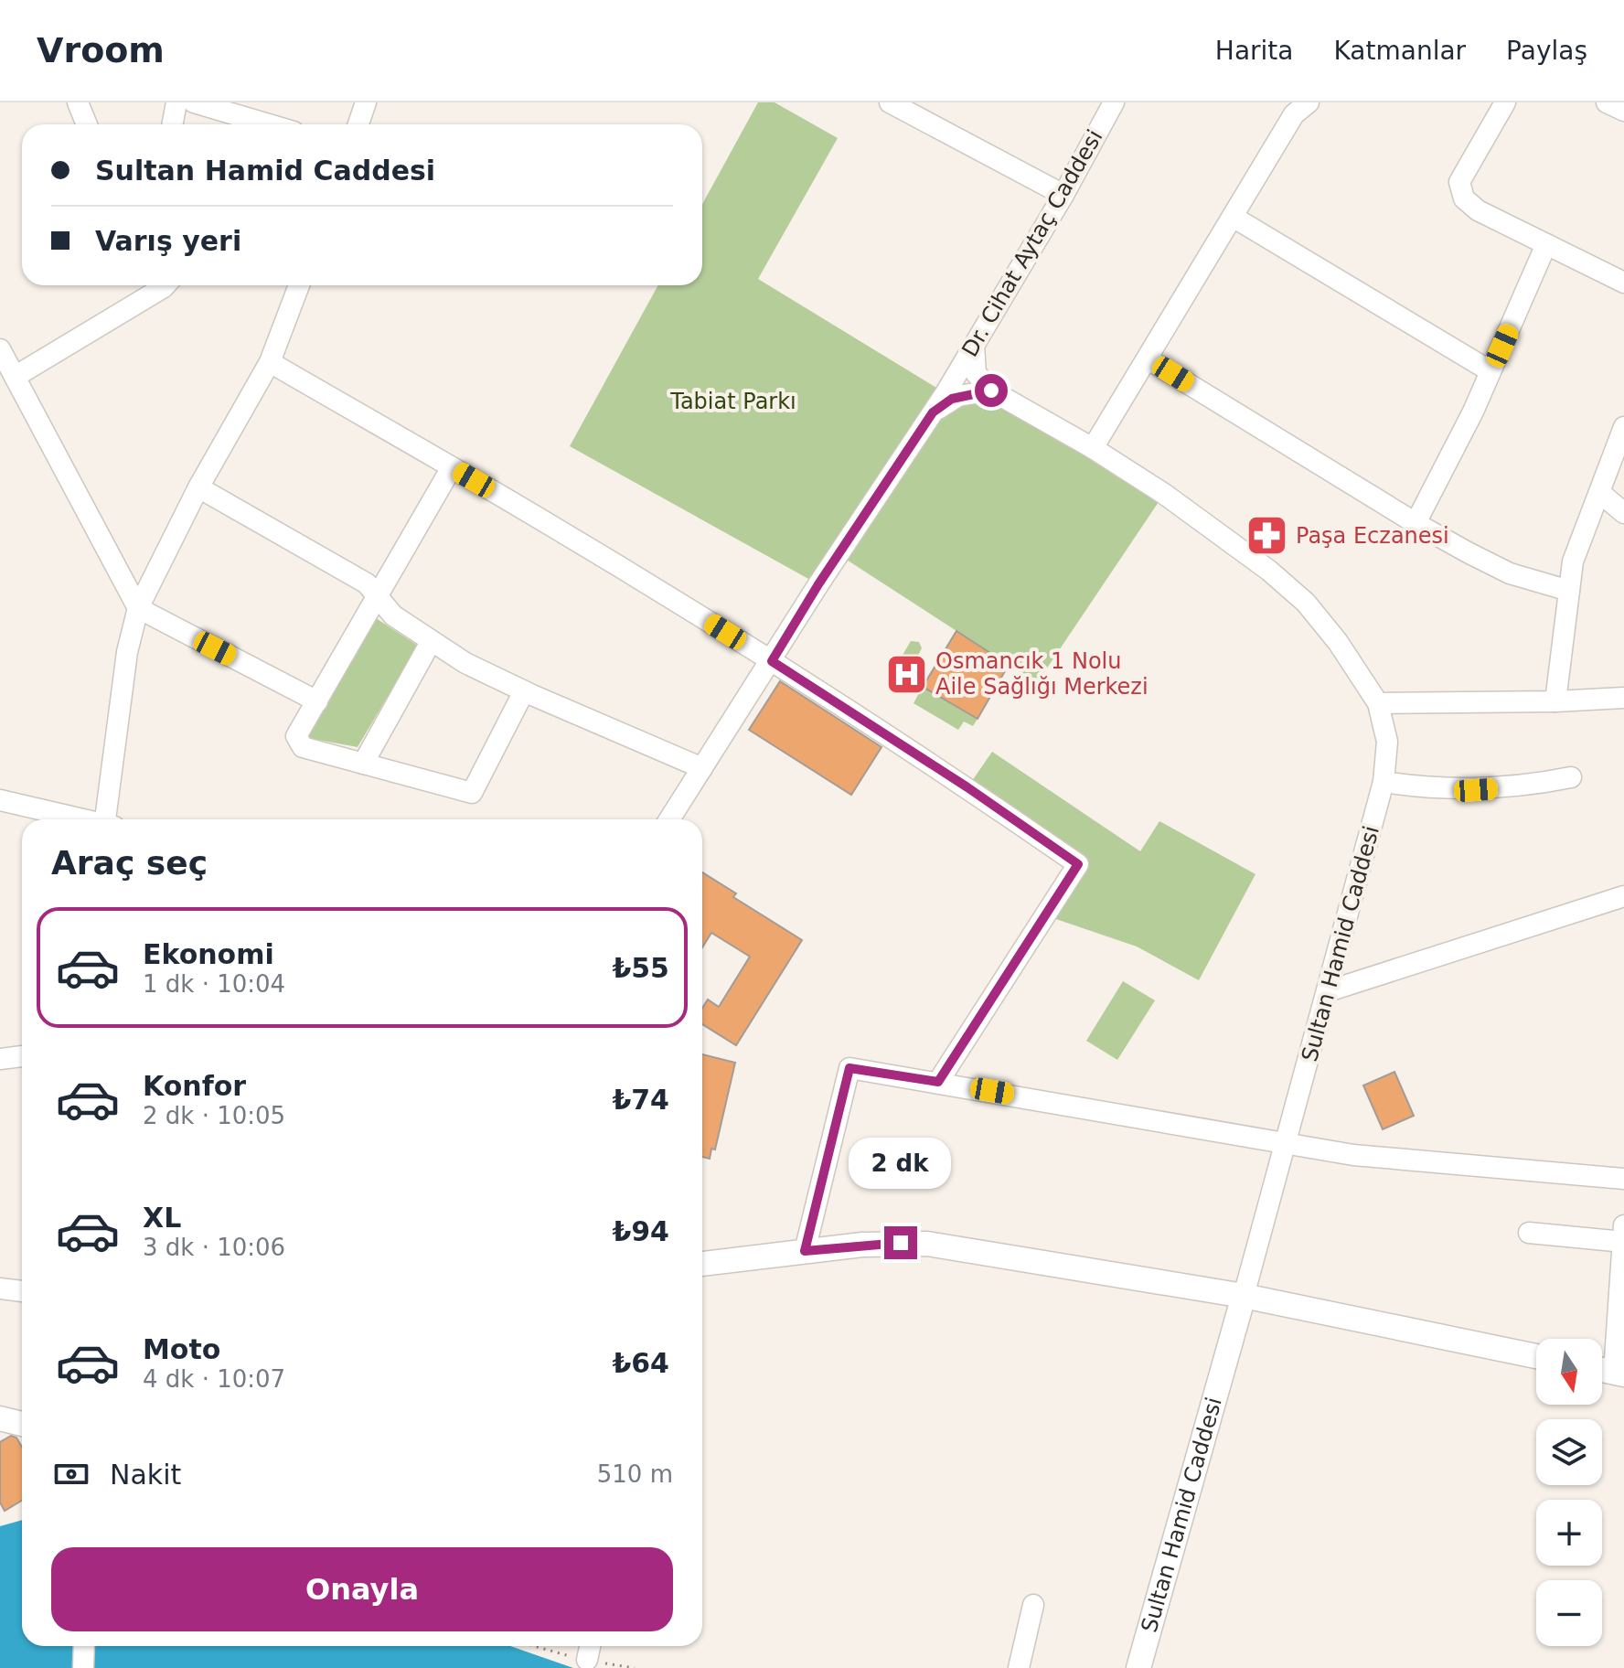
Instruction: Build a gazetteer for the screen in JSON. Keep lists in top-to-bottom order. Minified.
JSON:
{"streets":{"main road":["Sultan Hamid Caddesi"],"street":["Dr. Cihat Aytaç Caddesi"]},"parks":["Tabiat Parkı"],"places":{"pharmacy":["Paşa Eczanesi"],"hospital":["Osmancık 1 Nolu Aile Sağlığı Merkezi"]},"north":"bottom","page":{"header":"Vroom","nav":["Harita","Katmanlar","Paylaş"],"banner":["Sultan Hamid Caddesi","Varış yeri"],"heading":"Araç seç","list":[{"name":"Ekonomi","note":"1 dk · 10:04","value":"₺55"},{"name":"Konfor","note":"2 dk · 10:05","value":"₺74"},{"name":"XL","note":"3 dk · 10:06","value":"₺94"},{"name":"Moto","note":"4 dk · 10:07","value":"₺64"}],"bubble":"2 dk","map_buttons":["+","−"],"pay":["Nakit","510 m"],"buttons":"Onayla"}}
